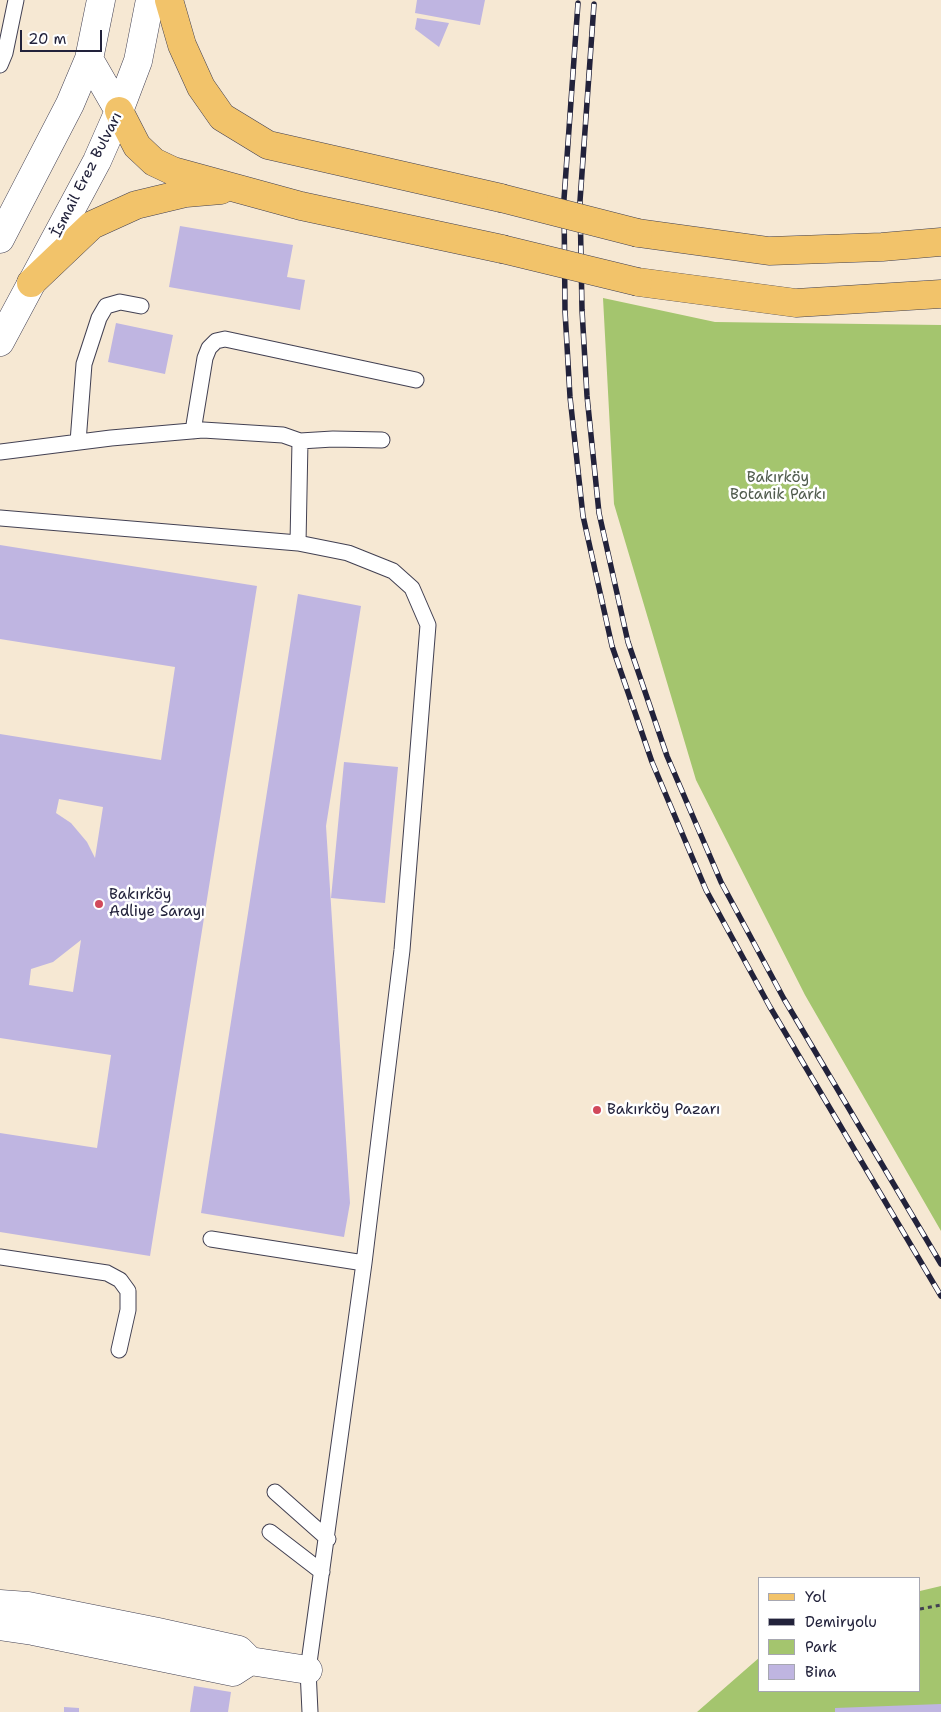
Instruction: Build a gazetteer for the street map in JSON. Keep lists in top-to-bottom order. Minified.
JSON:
{"streets":{"street":["İsmail Erez Bulvarı"]},"parks":["Bakırköy Botanik Parkı"],"places":["Bakırköy Adliye Sarayı","Bakırköy Pazarı"],"legend":["Yol","Demiryolu","Park","Bina"],"scale_bar":"20 m"}
